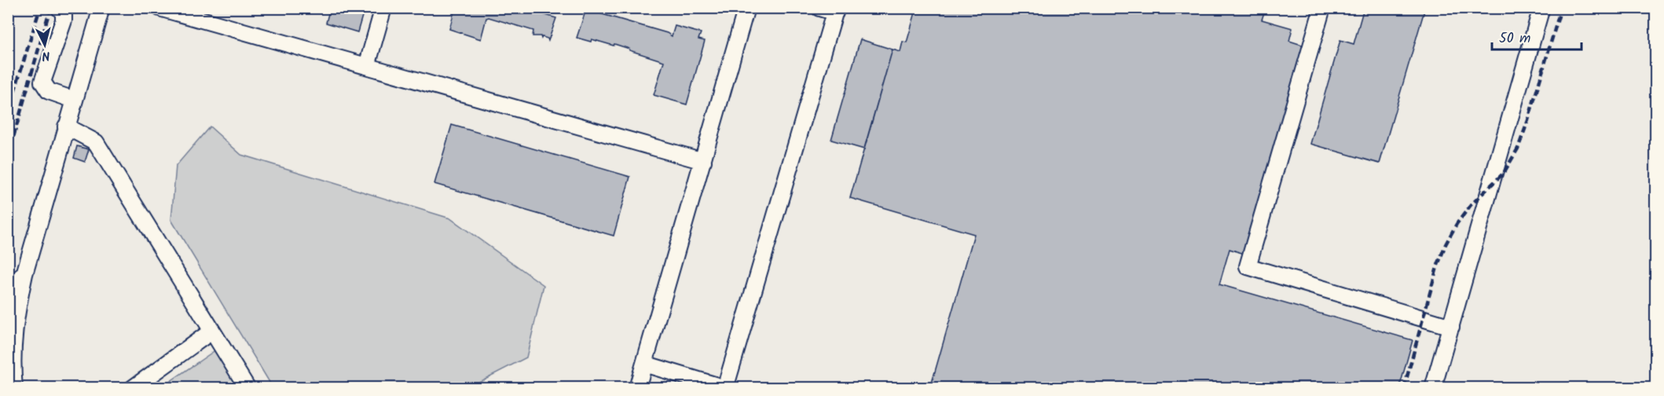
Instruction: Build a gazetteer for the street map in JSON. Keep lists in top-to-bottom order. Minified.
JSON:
{"scale_bar":"50 m","north":"bottom"}
